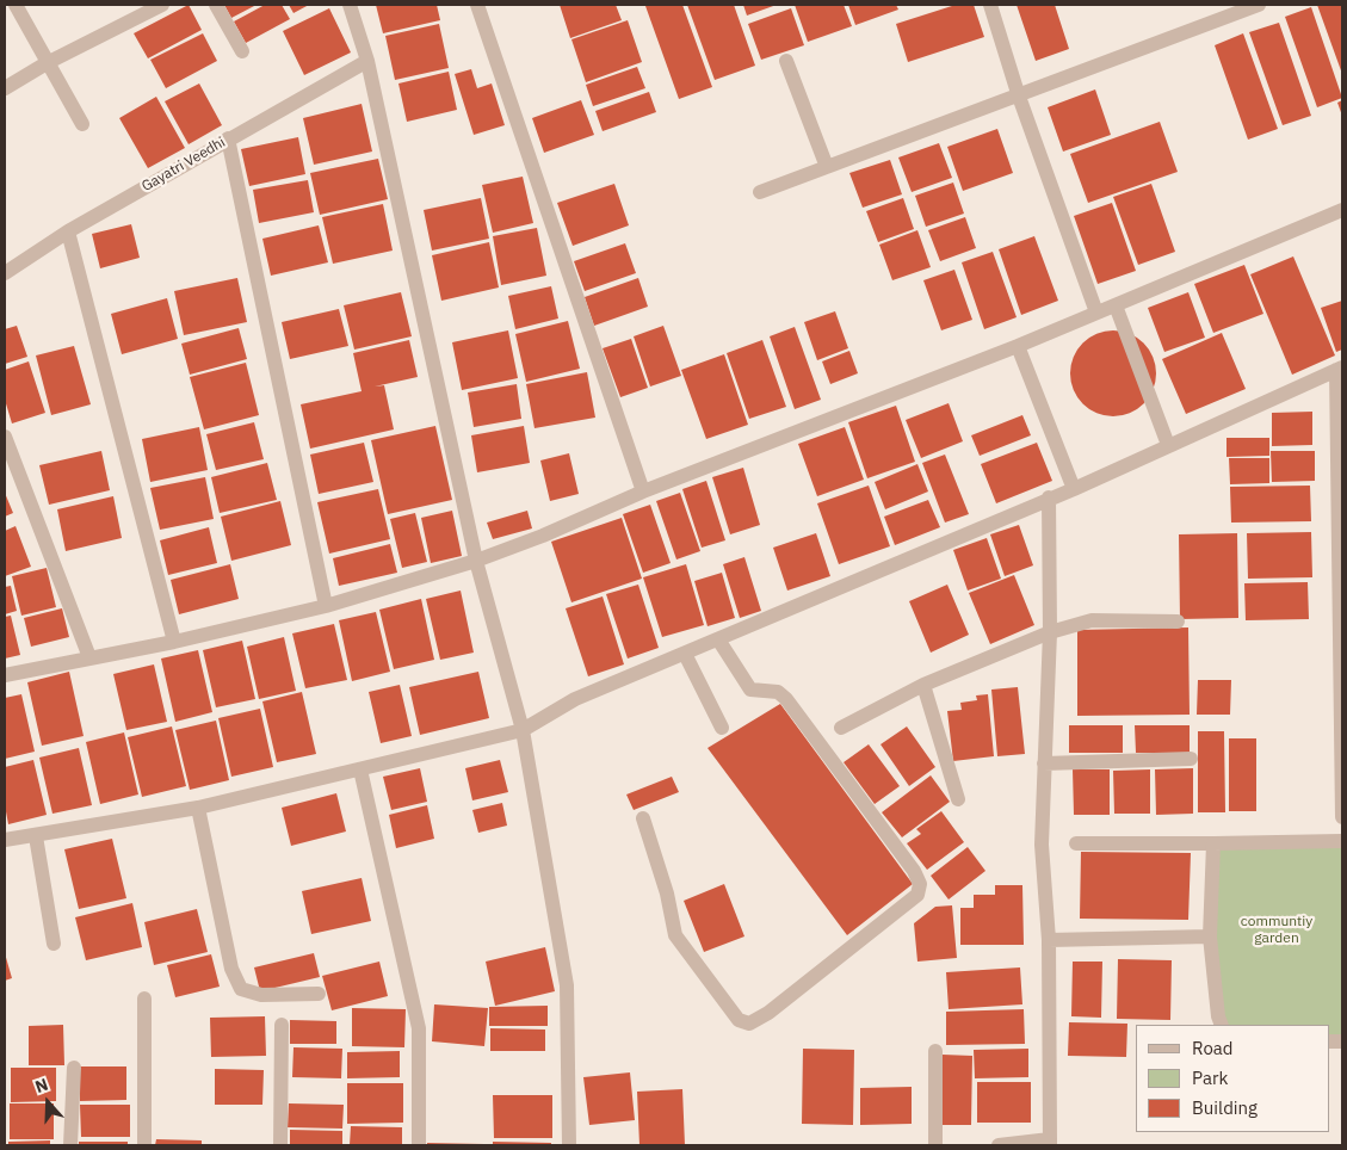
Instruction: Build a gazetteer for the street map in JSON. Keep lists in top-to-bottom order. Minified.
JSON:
{"streets":{"street":["Gayatri Veedhi"]},"parks":["communtiy garden"],"legend":["Road","Park","Building"],"north":"top"}
